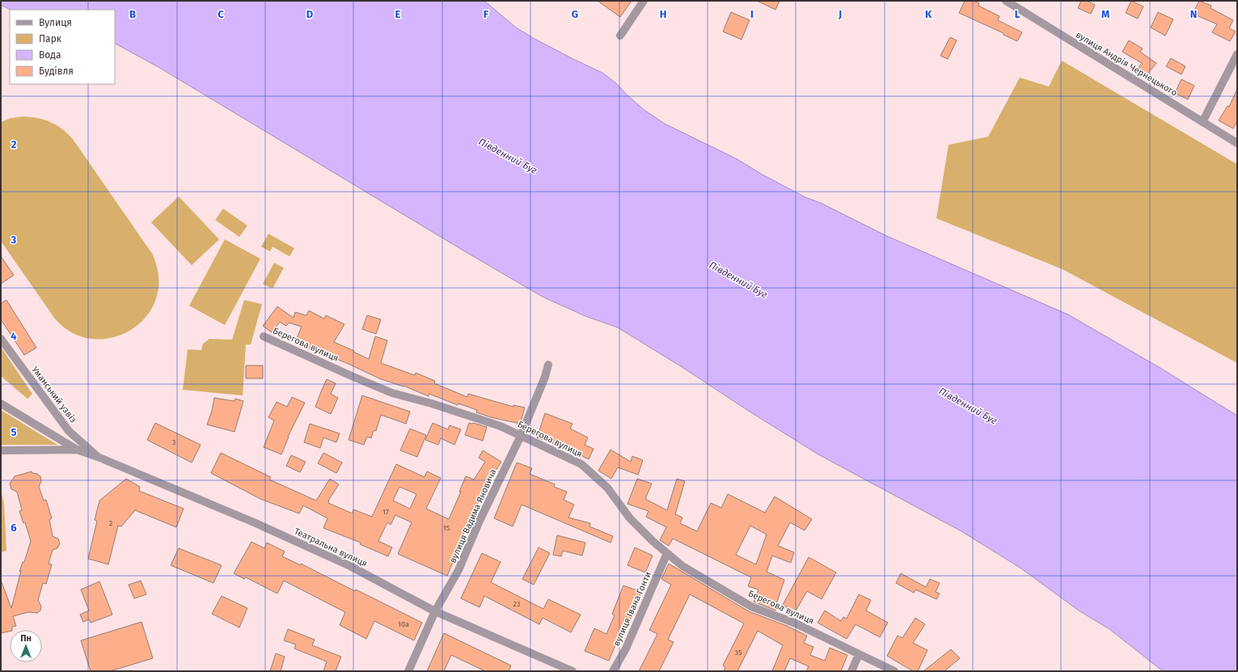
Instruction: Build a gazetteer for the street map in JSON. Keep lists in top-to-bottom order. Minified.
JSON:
{"streets":{"street":["вулиця Андрія Чернецького","Берегова вулиця","Уманський узвіз","вулиця Вадима Яновича","Театральна вулиця","вулиця Івана Гонти"]},"crossings":[["Берегова вулиця","вулиця Вадима Яновича"],["Берегова вулиця","вулиця Івана Гонти"],["Уманський узвіз","Театральна вулиця"],["вулиця Вадима Яновича","Театральна вулиця"]],"water":["Південний Буг"],"house_numbers":["3","17","2","15","23","10а","35"],"legend":["Вулиця","Парк","Вода","Будівля"],"north":"top","grid":{"columns":["B","C","D","E","F","G","H","I","J","K","L","M","N"],"rows":["2","3","4","5","6"]}}
